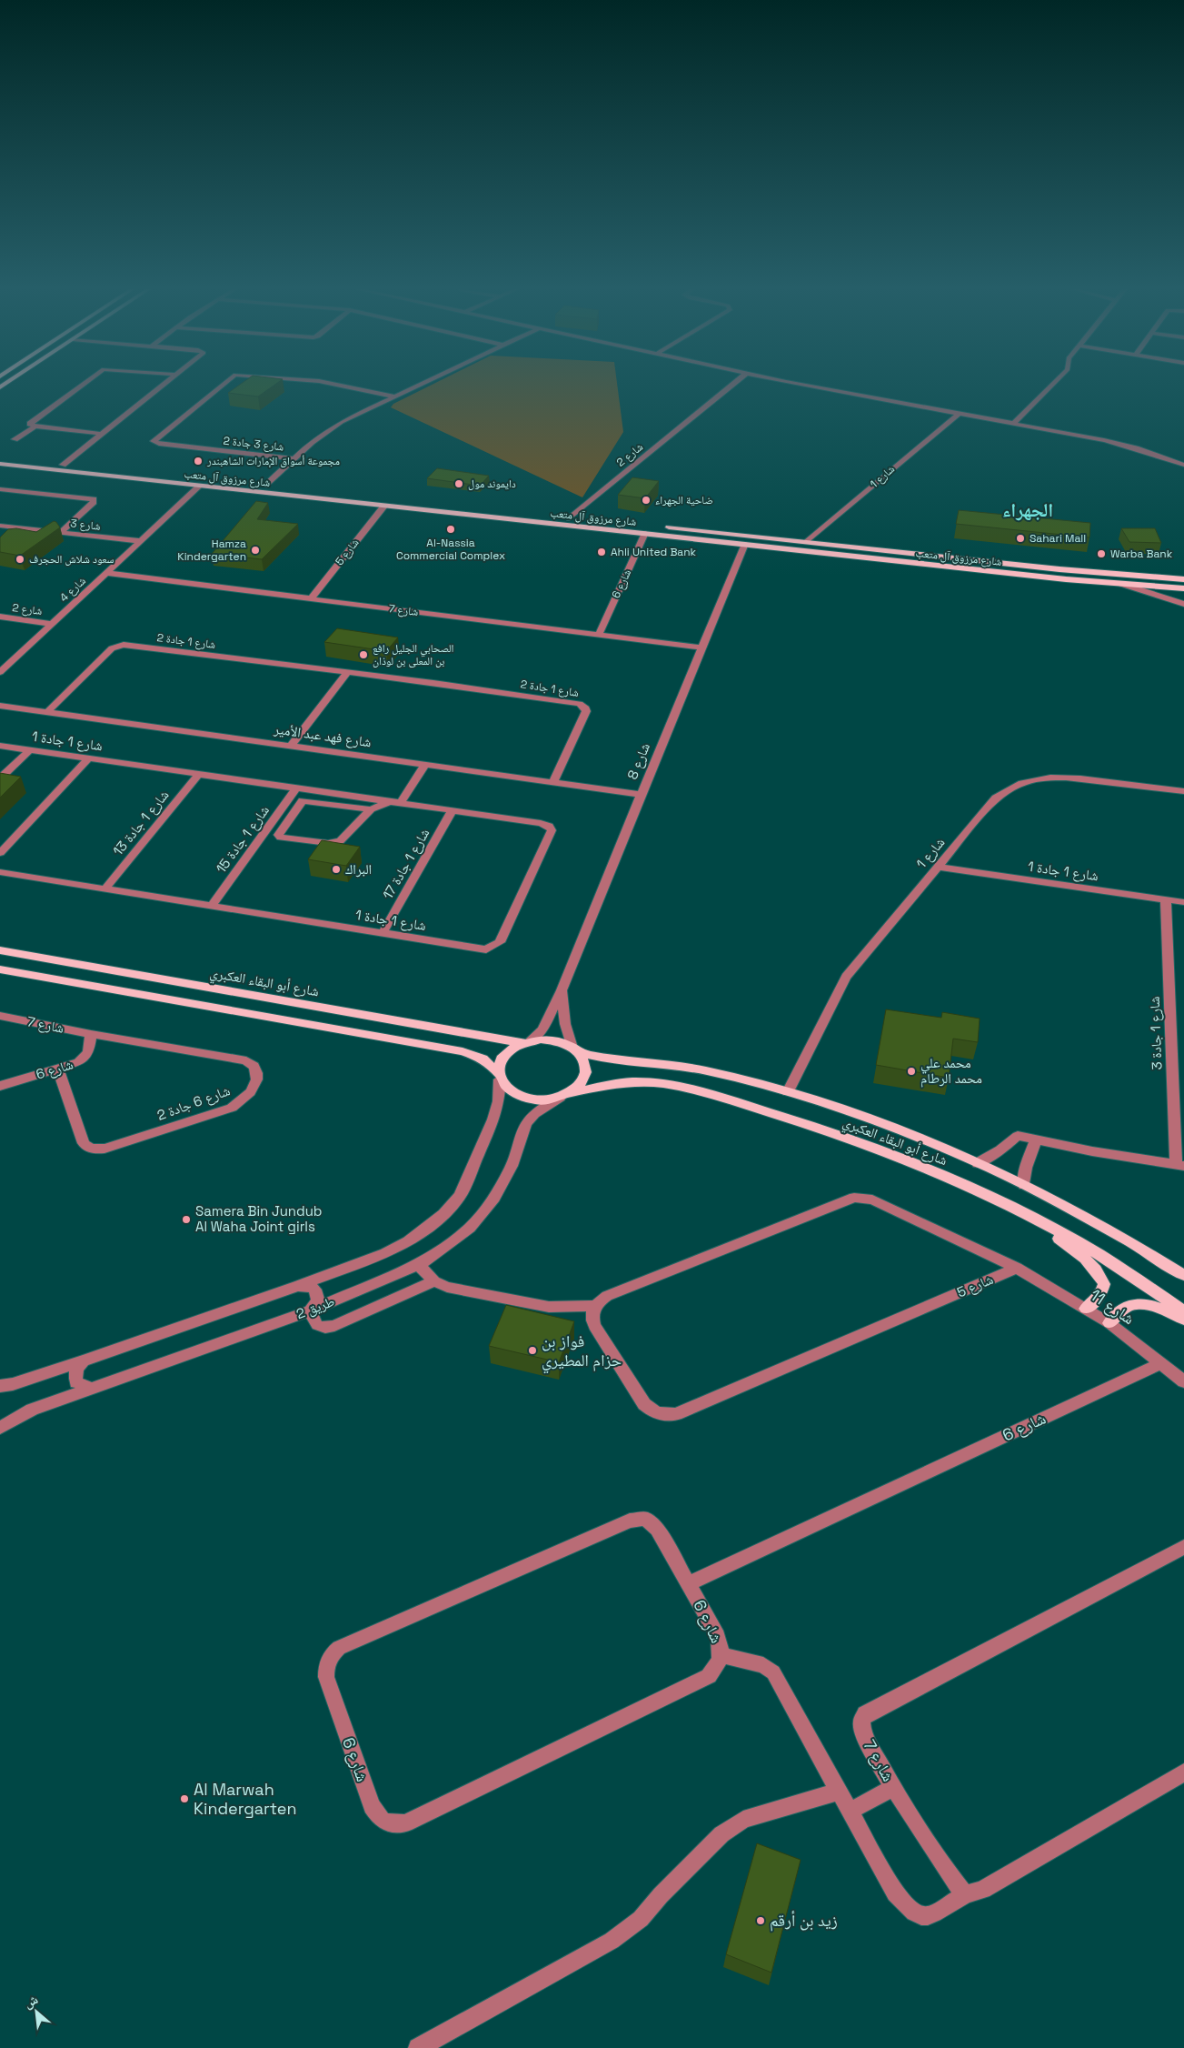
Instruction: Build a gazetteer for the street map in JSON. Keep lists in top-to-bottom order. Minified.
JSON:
{"streets":{"main road":["شارع مرزوق آل متعب","شارع أبو البقاء العكبري"],"street":["شارع 3 جادة 2","شارع 2","شارع 1","شارع 3","شارع 5","شارع 6","شارع 4","شارع 7","شارع 1 جادة 2","شارع فهد عبد الأمير","شارع 1 جادة 1","شارع 8","شارع 1 جادة 13","شارع 1 جادة 15","شارع 1 جادة 17","شارع 1 جادة 3","شارع 6 جادة 2","شارع 11","طريق 2"]},"crossings":[["شارع 2","شارع مرزوق آل متعب"],["شارع 2","شارع 4"],["شارع 1","شارع مرزوق آل متعب"],["شارع 1","شارع 1 جادة 1"],["شارع 1","شارع أبو البقاء العكبري"],["شارع مرزوق آل متعب","شارع 5"],["شارع مرزوق آل متعب","شارع 6"],["شارع مرزوق آل متعب","شارع 4"],["شارع مرزوق آل متعب","شارع 8"],["شارع 3","شارع 4"],["شارع 5","شارع 7"],["شارع 5","شارع 11"],["شارع 6","شارع 7"],["شارع 6","شارع 6 جادة 2"],["شارع 6","شارع 11"],["شارع 4","شارع 7"],["شارع 7","شارع 8"],["شارع 7","شارع 6 جادة 2"],["شارع 1 جادة 2","شارع فهد عبد الأمير"],["شارع فهد عبد الأمير","شارع 8"],["شارع 1 جادة 1","شارع 1 جادة 13"],["شارع 1 جادة 1","شارع 1 جادة 15"],["شارع 1 جادة 1","شارع 1 جادة 17"],["شارع 1 جادة 1","شارع 1 جادة 3"],["شارع 8","شارع أبو البقاء العكبري"],["شارع 8","طريق 2"],["شارع أبو البقاء العكبري","شارع 1 جادة 3"],["شارع أبو البقاء العكبري","طريق 2"]],"districts":["الجهراء"],"places":["مجموعة أسواق الإمارات الشاهبندر","دايموند مول","ضاحية الجهراء","Al-Nassia Commercial Complex","Sahari Mall","Hamza Kindergarten","Ahli United Bank","Warba Bank","سعود شلاش الحجرف","الصحابي الجليل رافع بن المعلى بن لوذان","البراك","محمد علي محمد الرطام","Samera Bin Jundub Al Waha Joint girls","فواز بن حزام المطيري","Al Marwah Kindergarten","زيد بن أرقم"],"north":"top left"}
